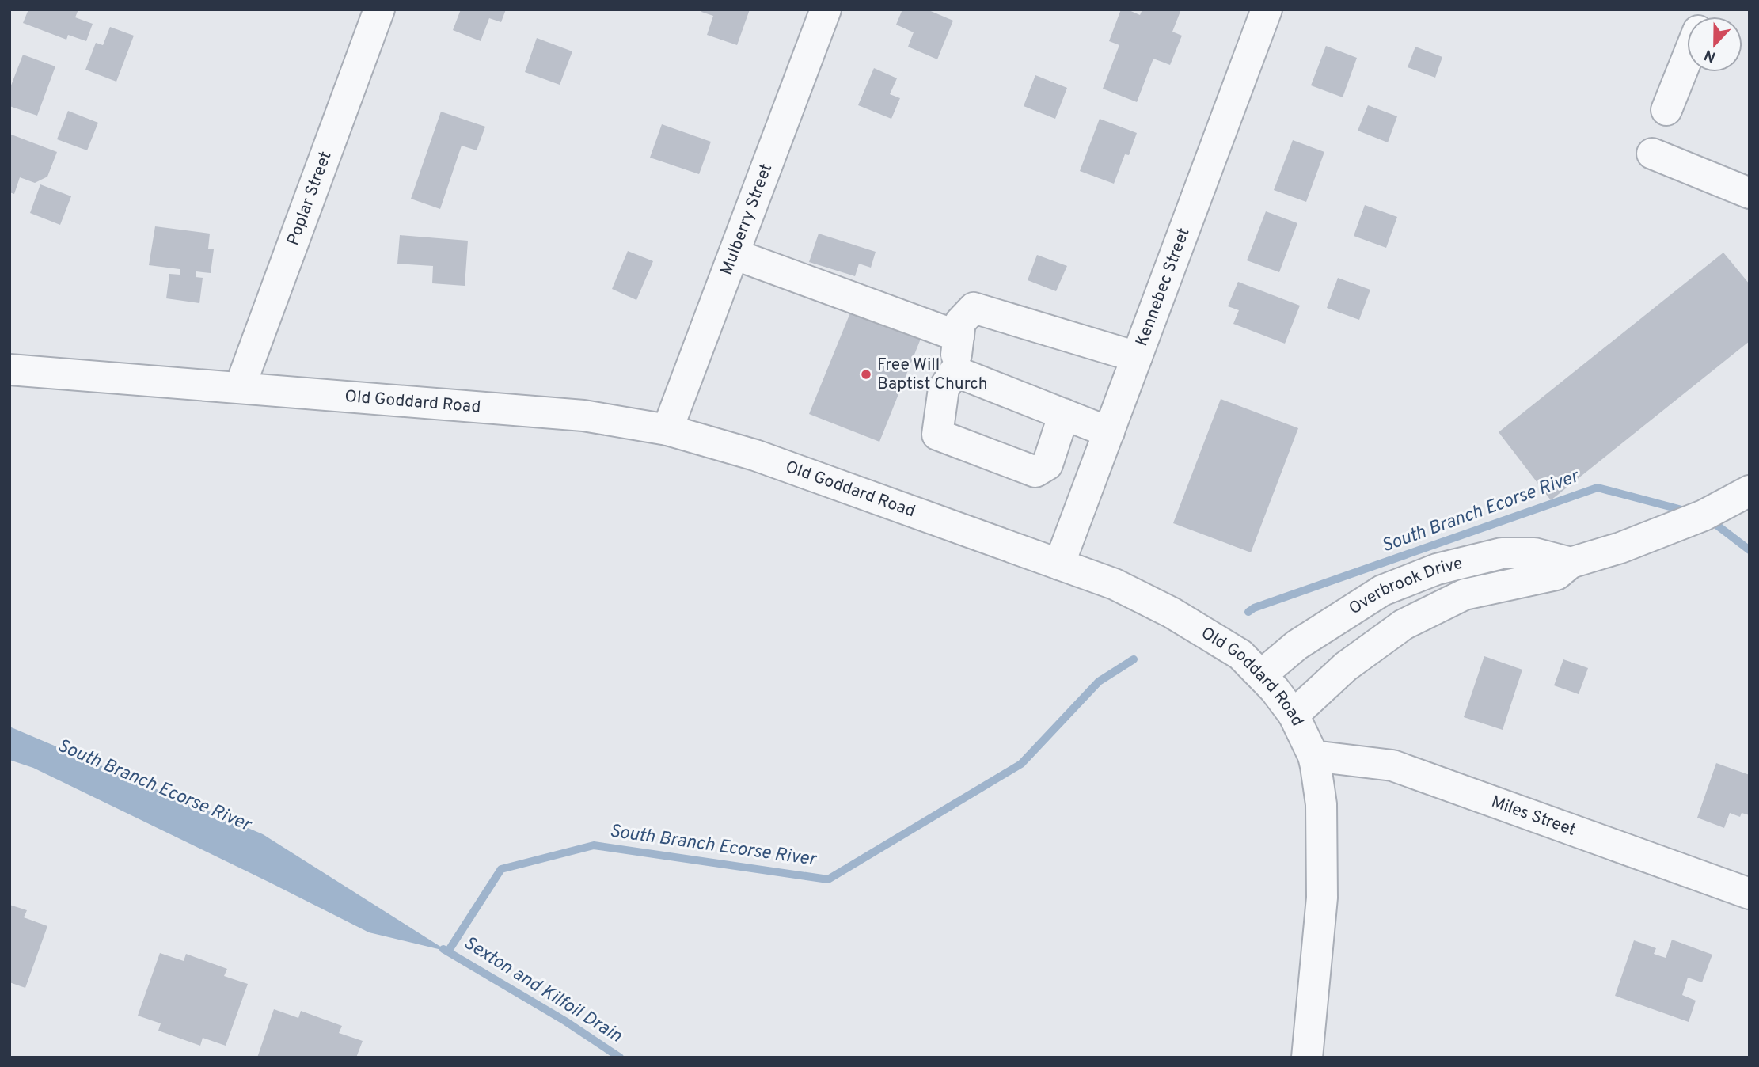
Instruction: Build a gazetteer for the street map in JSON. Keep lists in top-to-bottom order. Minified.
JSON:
{"streets":{"street":["Poplar Street","Mulberry Street","Kennebec Street","Old Goddard Road","Overbrook Drive","Miles Street"]},"crossings":[["Poplar Street","Old Goddard Road"],["Mulberry Street","Old Goddard Road"],["Kennebec Street","Old Goddard Road"],["Old Goddard Road","Overbrook Drive"],["Old Goddard Road","Miles Street"]],"water":["South Branch Ecorse River","Sexton and Kilfoil Drain"],"places":["Free Will Baptist Church"],"north":"bottom"}
